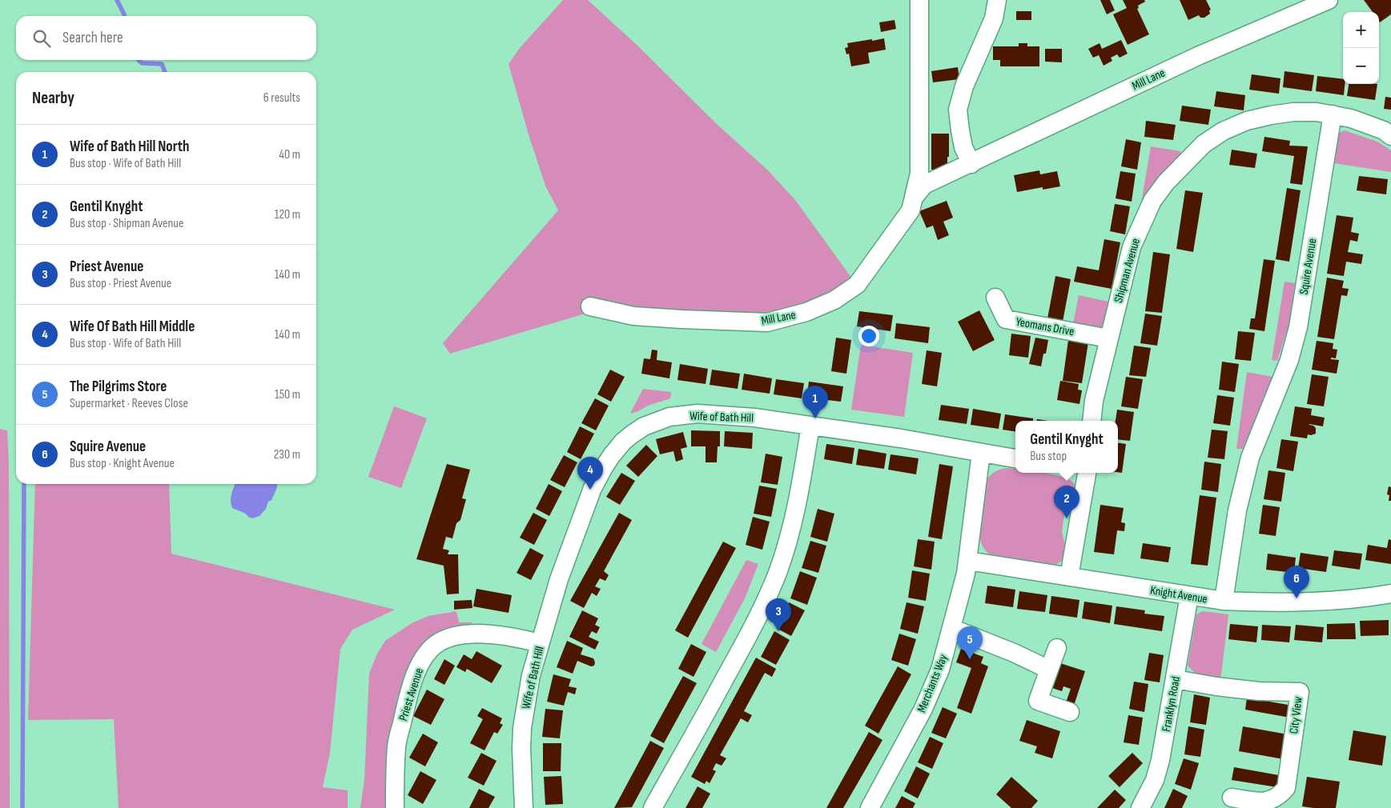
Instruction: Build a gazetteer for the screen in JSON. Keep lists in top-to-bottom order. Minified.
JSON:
{"streets":{"street":["Mill Lane","Squire Avenue","Shipman Avenue","Yeomans Drive","Wife of Bath Hill","Knight Avenue","Merchants Way","Priest Avenue","Franklyn Road","City View"]},"crossings":[["Squire Avenue","Shipman Avenue"],["Squire Avenue","Knight Avenue"],["Shipman Avenue","Yeomans Drive"],["Wife of Bath Hill","Merchants Way"],["Wife of Bath Hill","Priest Avenue"],["Knight Avenue","Merchants Way"],["Knight Avenue","Franklyn Road"],["Franklyn Road","City View"]],"page":{"map_buttons":["+","−"],"search":"Search here","heading":["Nearby","6 results"],"list":[{"mark":"1","name":"Wife of Bath Hill North","note":"Bus stop · Wife of Bath Hill","value":"40 m"},{"mark":"2","name":"Gentil Knyght","note":"Bus stop · Shipman Avenue","value":"120 m"},{"mark":"3","name":"Priest Avenue","note":"Bus stop · Priest Avenue","value":"140 m"},{"mark":"4","name":"Wife Of Bath Hill Middle","note":"Bus stop · Wife of Bath Hill","value":"140 m"},{"mark":"5","name":"The Pilgrims Store","note":"Supermarket · Reeves Close","value":"150 m"},{"mark":"6","name":"Squire Avenue","note":"Bus stop · Knight Avenue","value":"230 m"}],"pins":["1","4","2","6","3","5"],"popup":["Gentil Knyght","Bus stop"]}}
